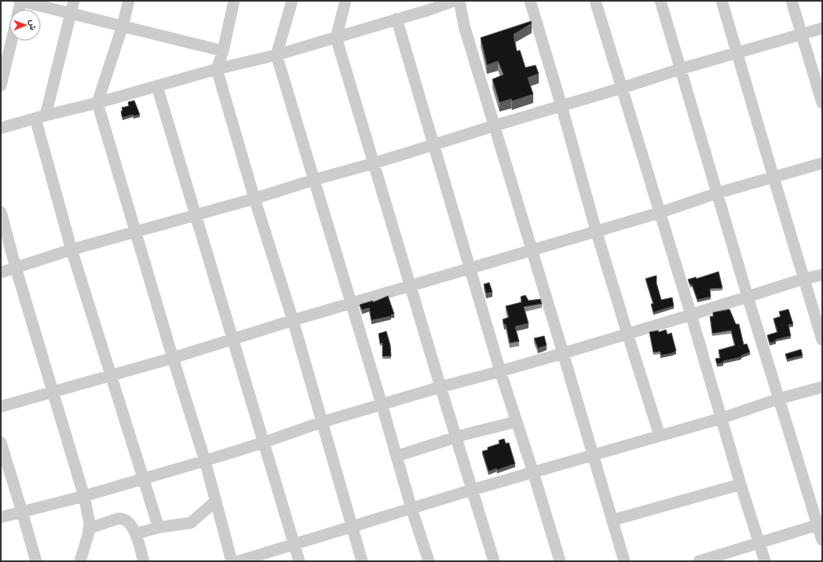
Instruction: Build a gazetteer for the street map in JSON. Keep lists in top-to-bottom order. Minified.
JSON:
{"north":"right"}
